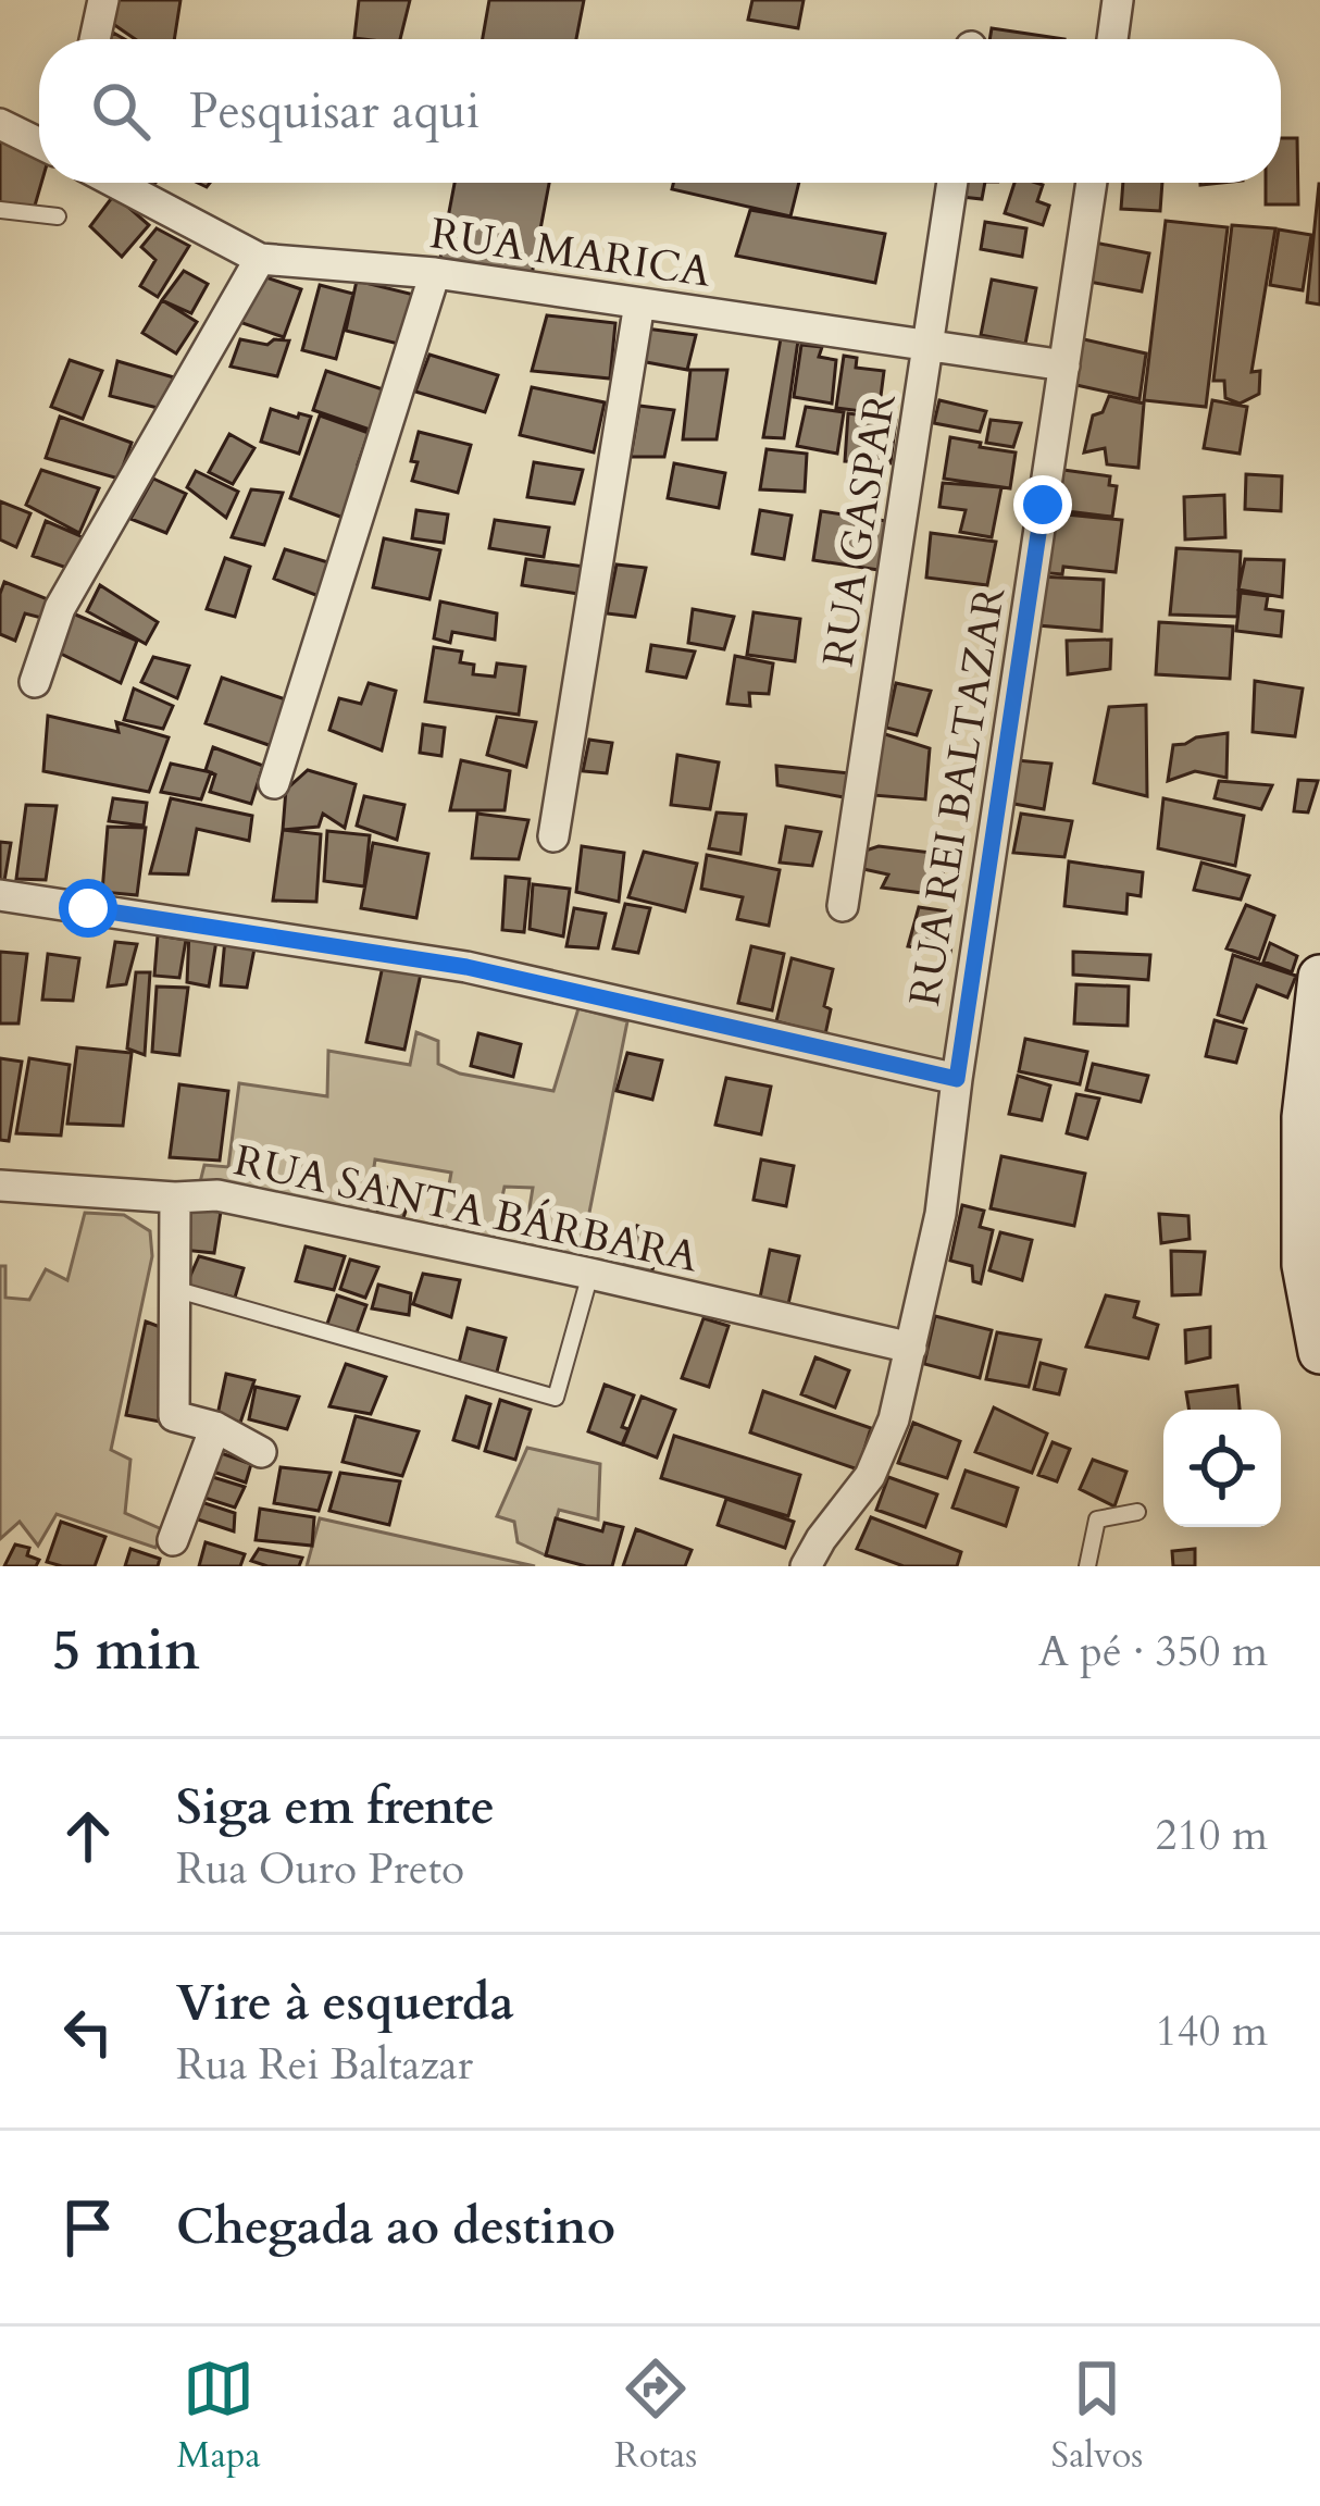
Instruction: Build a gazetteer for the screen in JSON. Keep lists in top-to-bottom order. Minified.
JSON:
{"streets":{"street":["RUA MARICA","RUA GASPAR","RUA REI BALTAZAR","RUA SANTA BÁRBARA"]},"crossings":[["RUA MARICA","RUA GASPAR"],["RUA MARICA","RUA REI BALTAZAR"],["RUA REI BALTAZAR","RUA SANTA BÁRBARA"]],"page":{"search":"Pesquisar aqui","heading":["5 min","A pé · 350 m"],"list":[["Siga em frente","Rua Ouro Preto","210 m"],["Vire à esquerda","Rua Rei Baltazar","140 m"],"Chegada ao destino"],"nav":["Mapa","Rotas","Salvos"]}}
